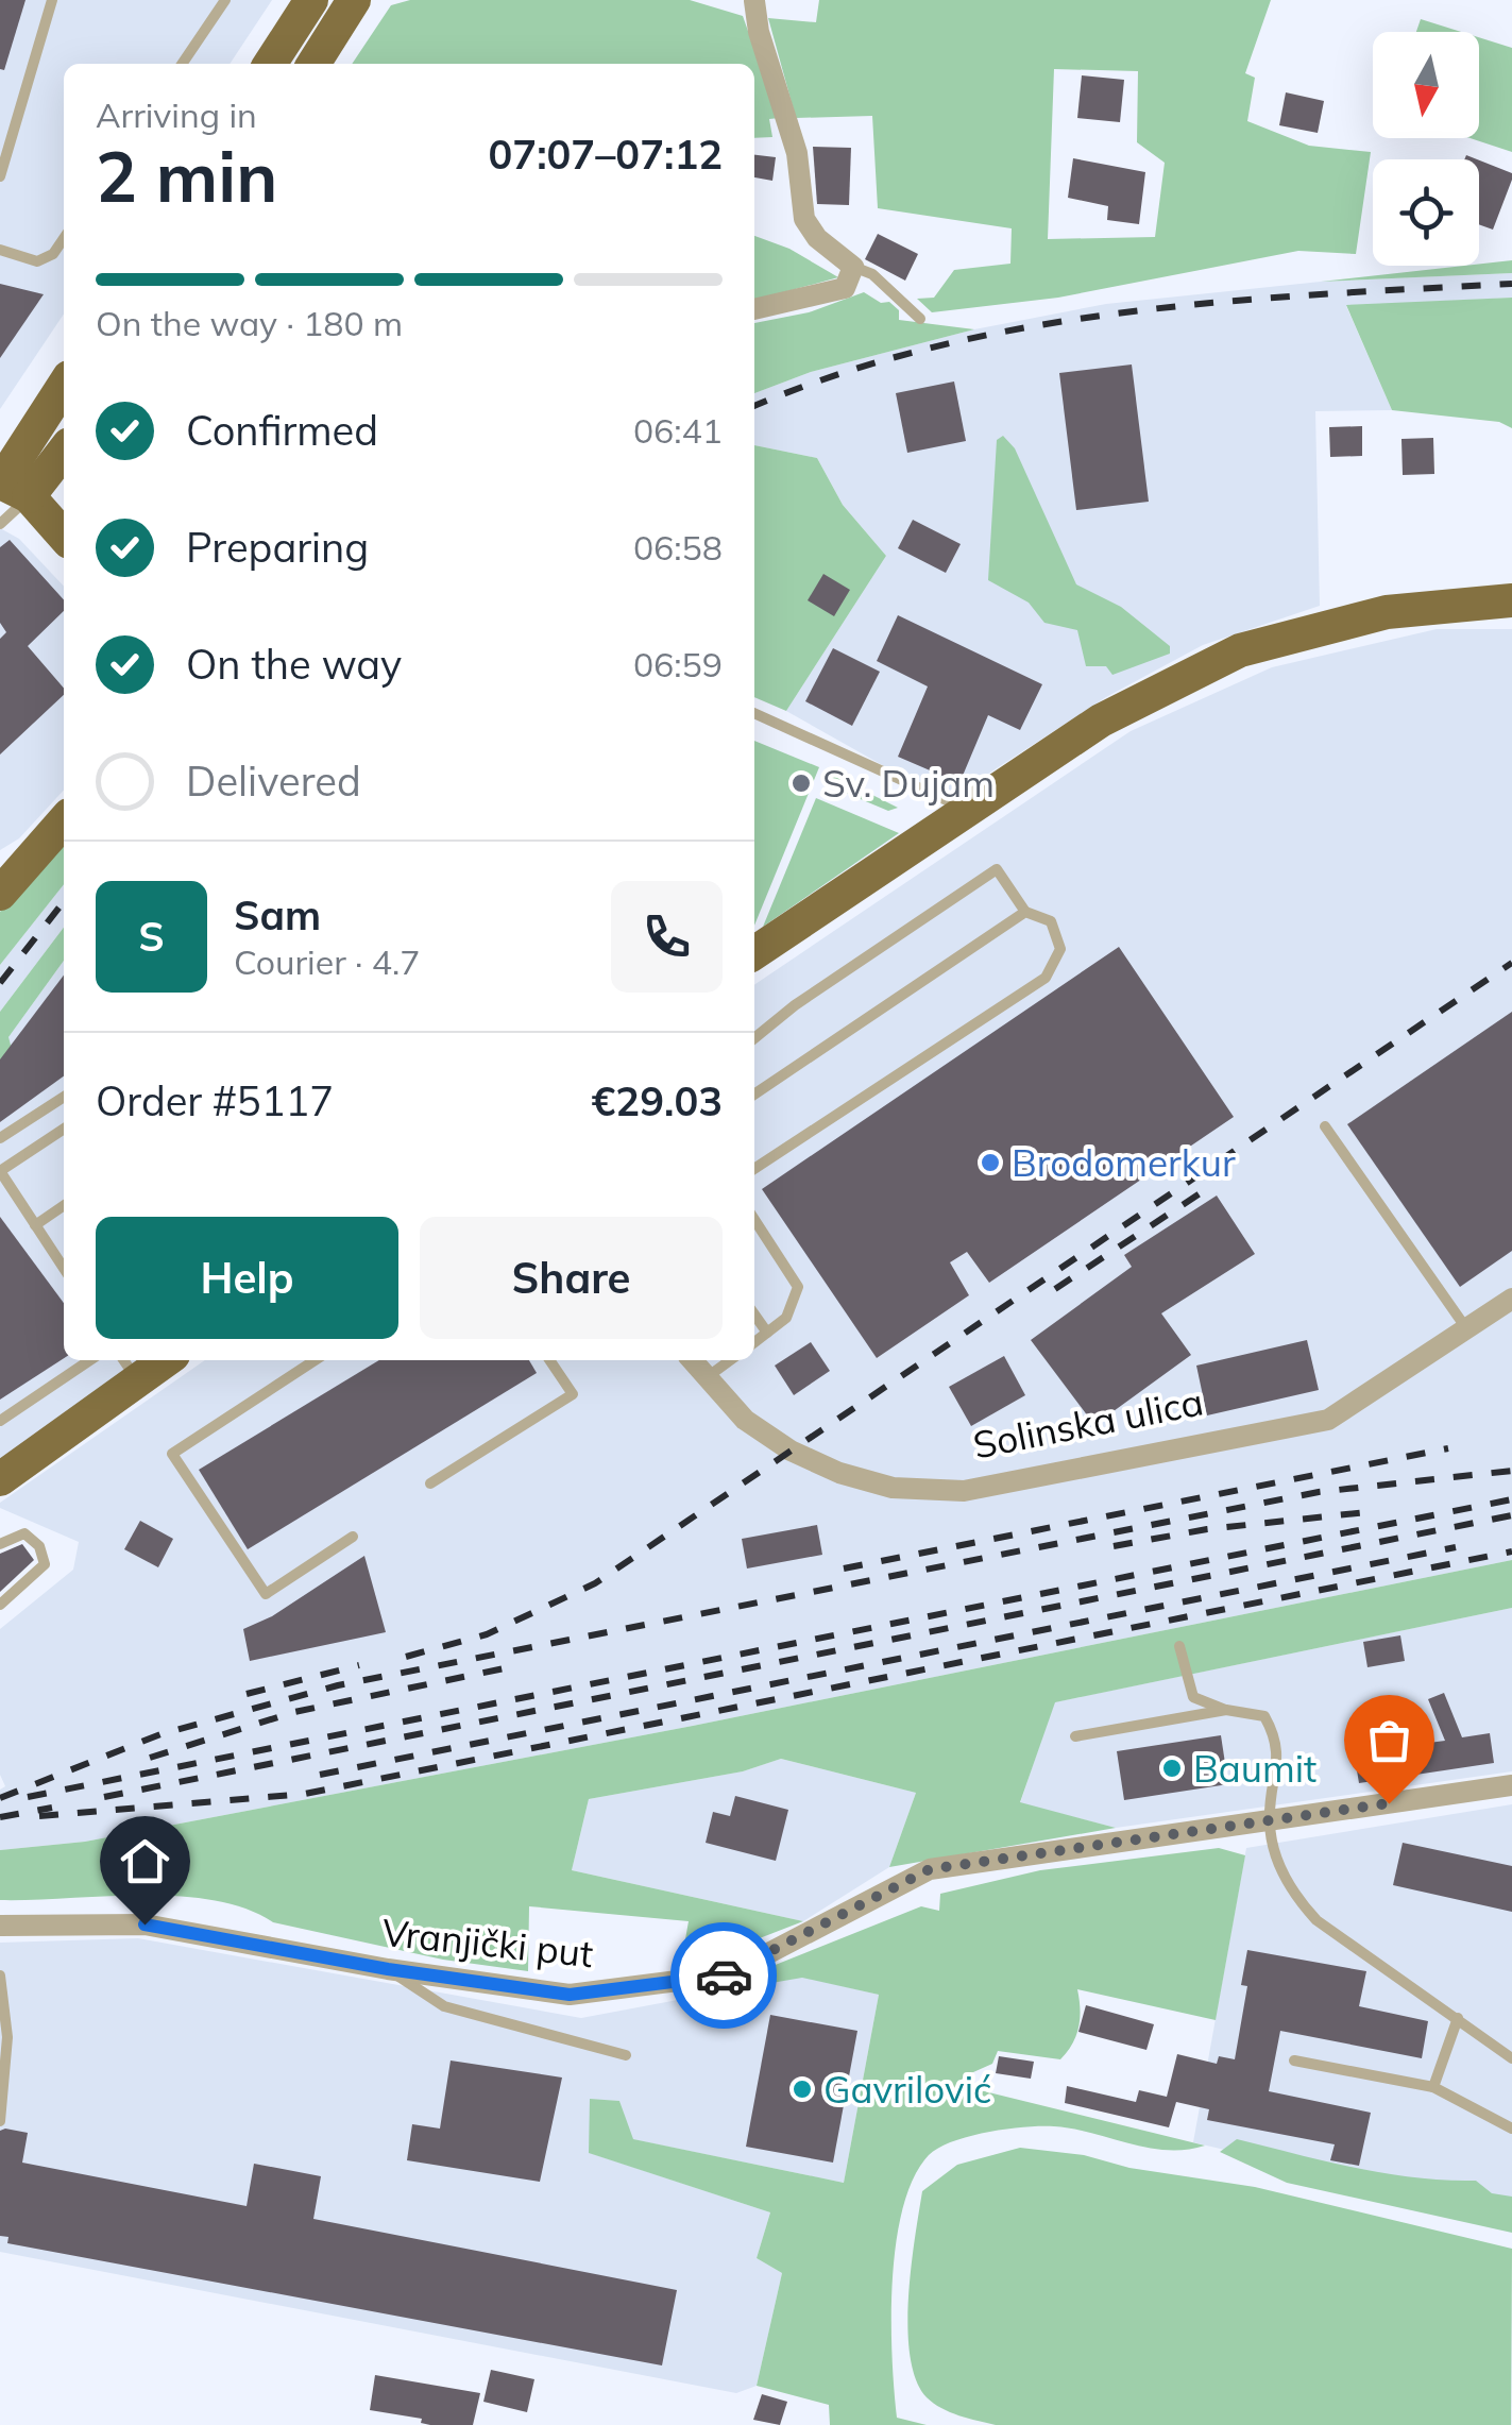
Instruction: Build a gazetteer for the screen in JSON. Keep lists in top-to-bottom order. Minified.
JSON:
{"streets":{"street":["Solinska ulica","Vranjički put"]},"places":["Sv. Dujam","Brodomerkur","Baumit","Gavrilović"],"north":"bottom","page":{"heading":["2 min","Arriving in","07:07–07:12"],"panel":["Sam","Courier · 4.7","Order #5117","€29.03"],"bar":"On the way · 180 m","list":[["Confirmed","06:41"],["Preparing","06:58"],["On the way","06:59"],"Delivered"],"round":"S","buttons":["Help","Share"]}}
